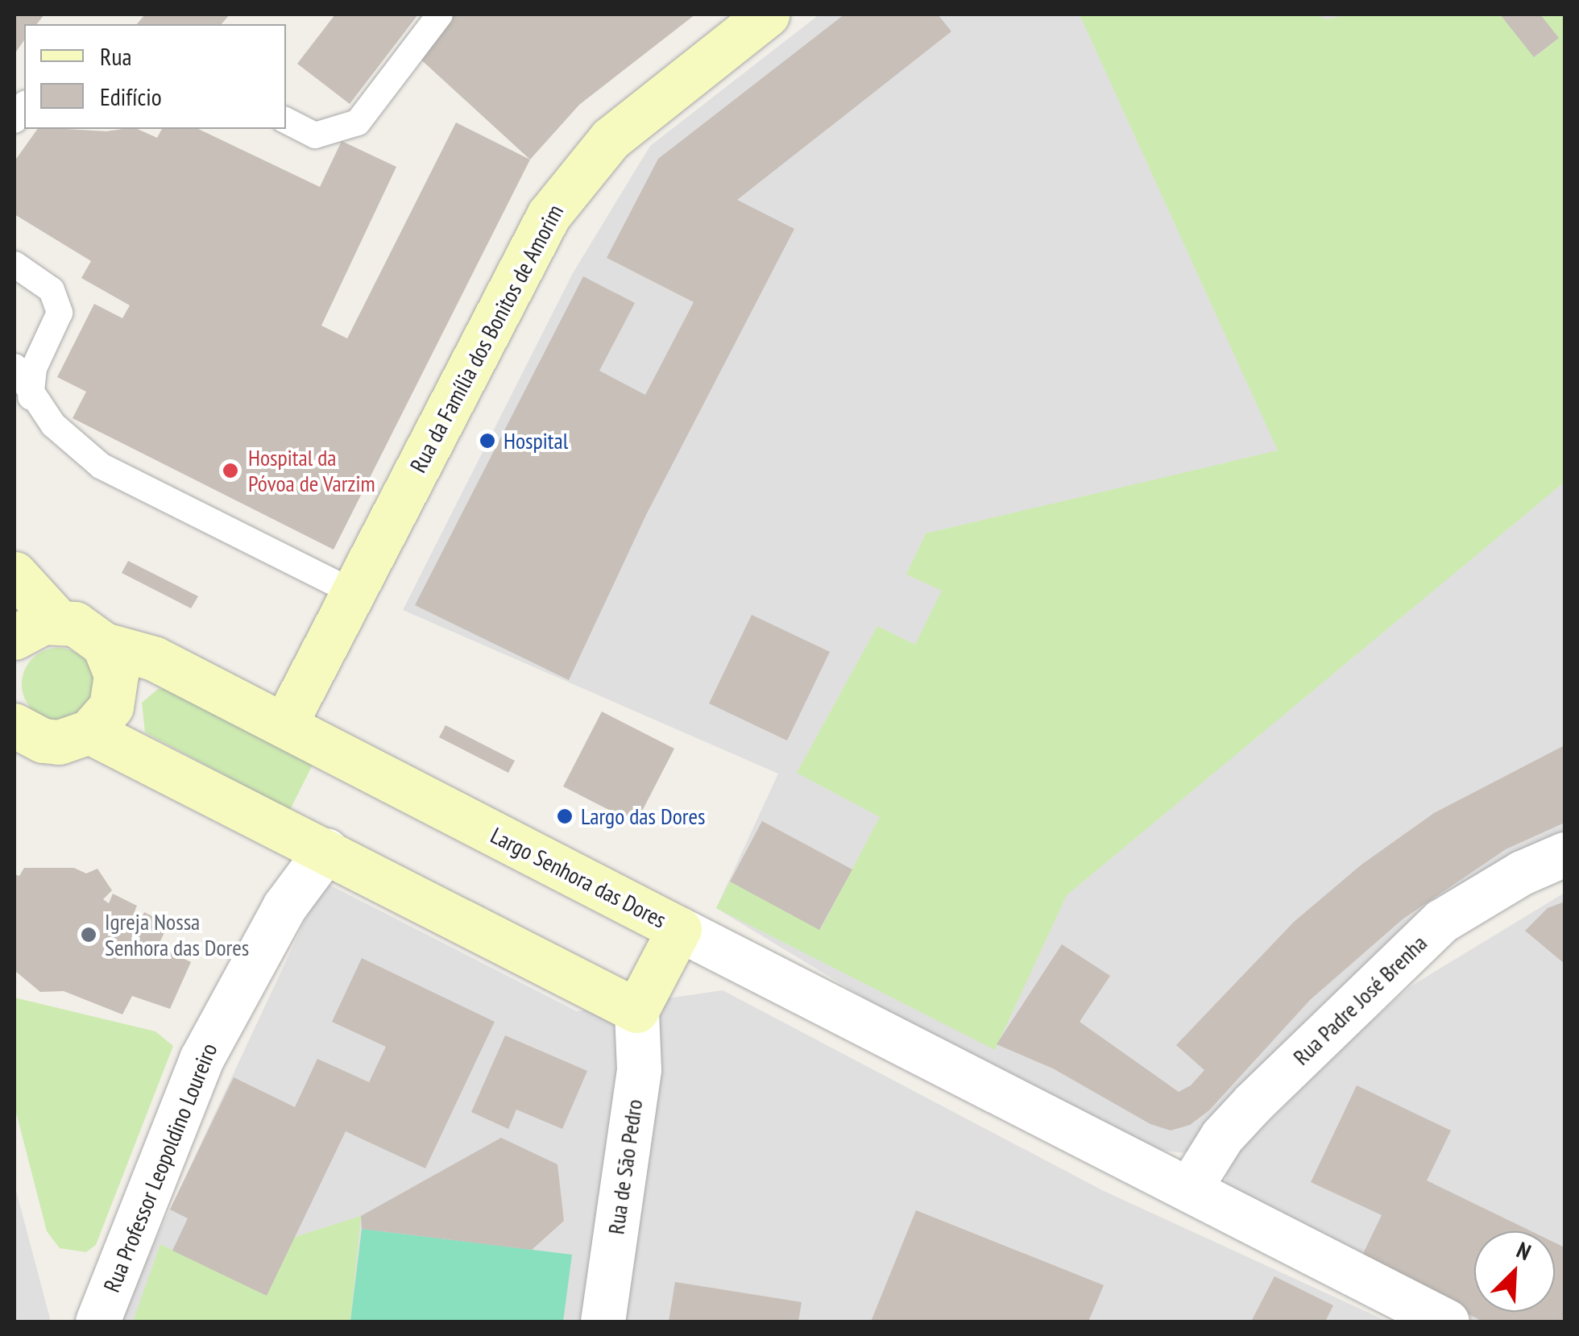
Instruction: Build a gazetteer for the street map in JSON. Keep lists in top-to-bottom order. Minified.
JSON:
{"streets":{"main road":["Rua da Família dos Bonitos de Amorim","Largo Senhora das Dores"],"street":["Rua Padre José Brenha","Rua de São Pedro","Rua Professor Leopoldino Loureiro"]},"crossings":[["Rua da Família dos Bonitos de Amorim","Largo Senhora das Dores"],["Largo Senhora das Dores","Rua de São Pedro"]],"places":["Hospital","Hospital da Póvoa de Varzim","Largo das Dores","Igreja Nossa Senhora das Dores"],"legend":["Rua","Edifício"],"north":"top right"}
